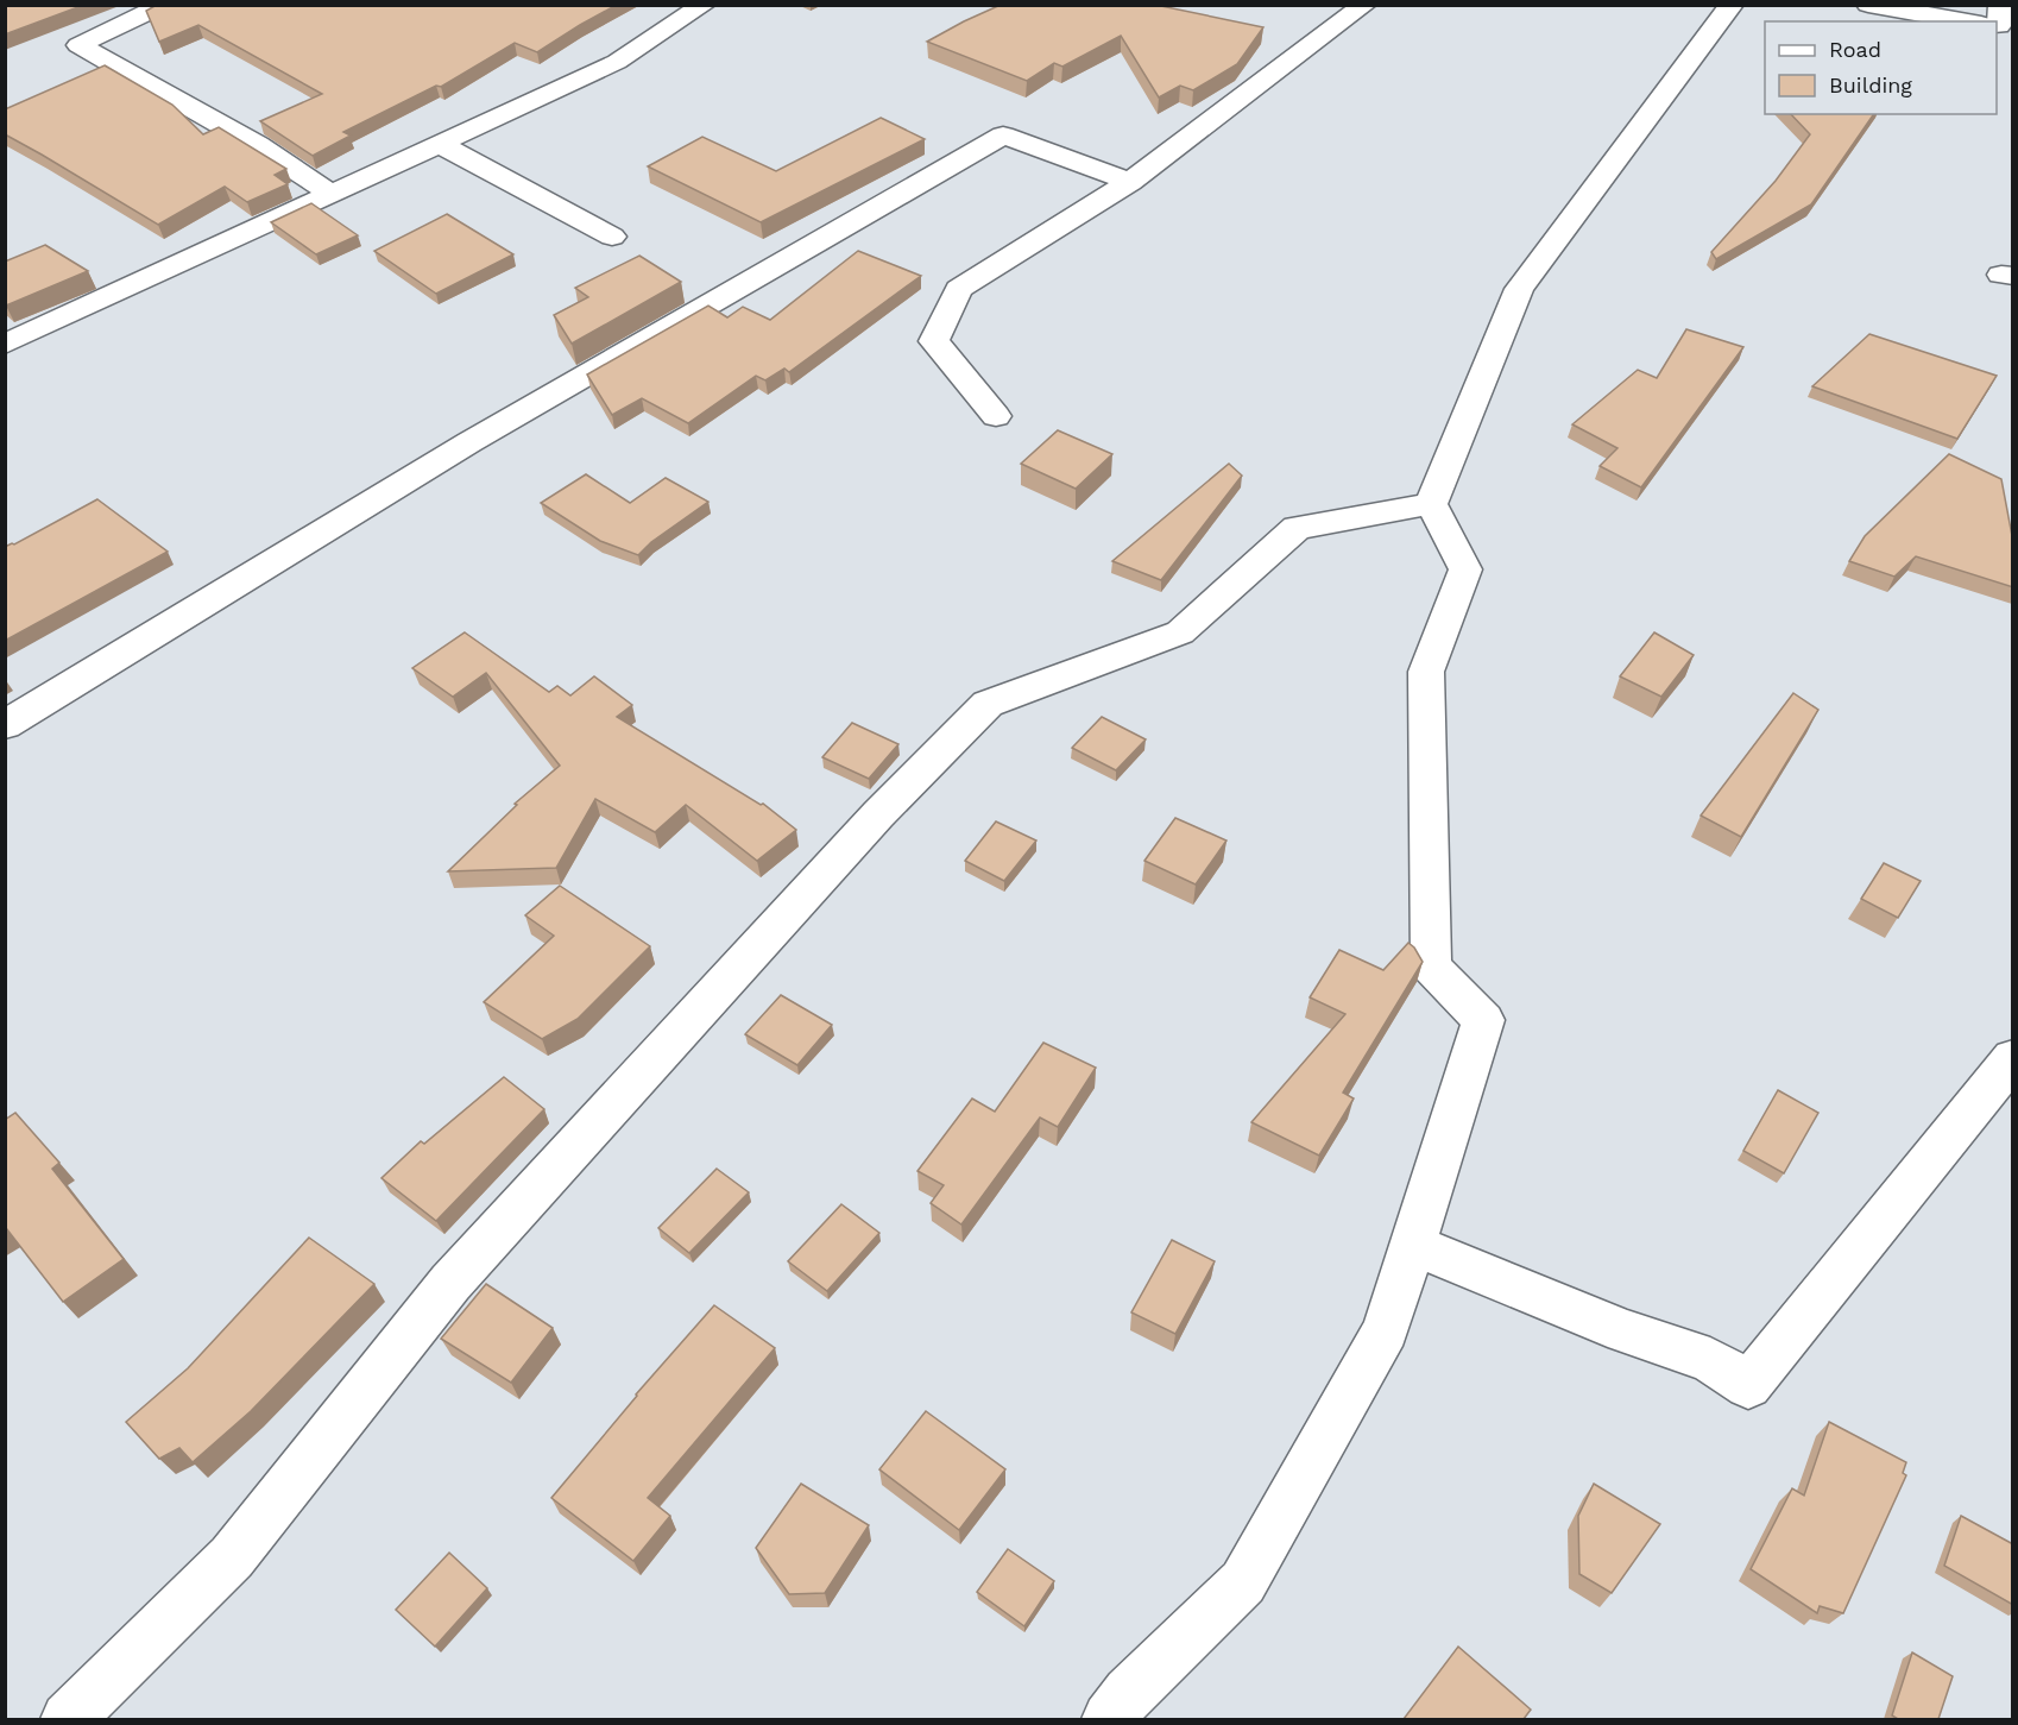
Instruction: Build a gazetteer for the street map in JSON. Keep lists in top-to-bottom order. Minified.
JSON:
{"legend":["Road","Building"]}
